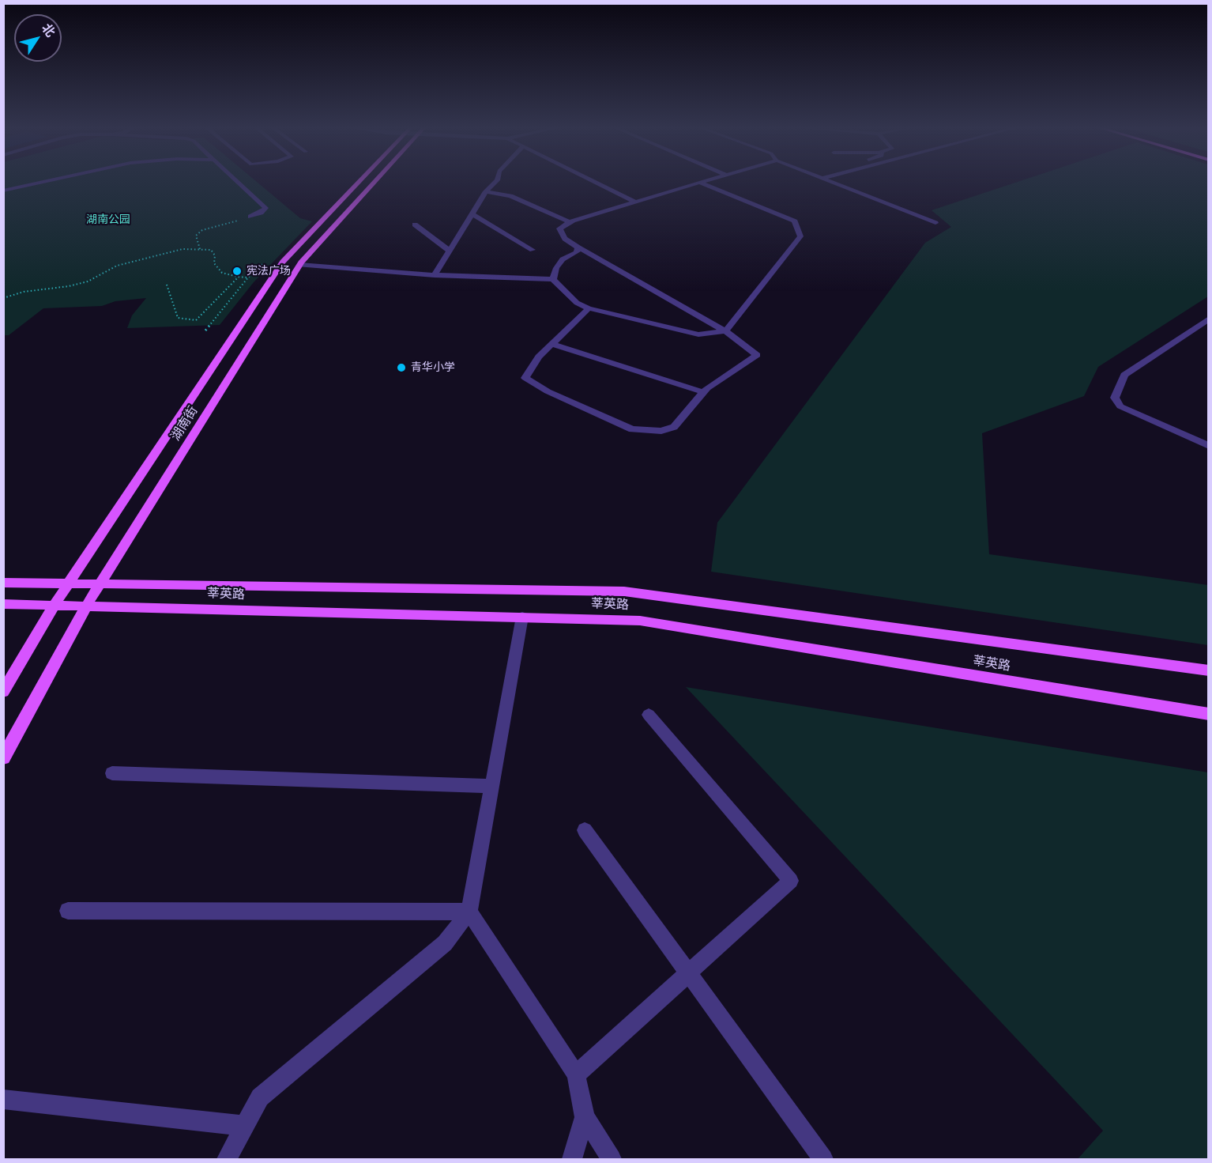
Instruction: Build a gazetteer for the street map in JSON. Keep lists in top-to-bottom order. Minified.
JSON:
{"streets":{"main road":["湖南街","莘英路"]},"crossings":[["湖南街","莘英路"]],"parks":["湖南公园"],"places":["宪法广场","青华小学"],"north":"top right"}
